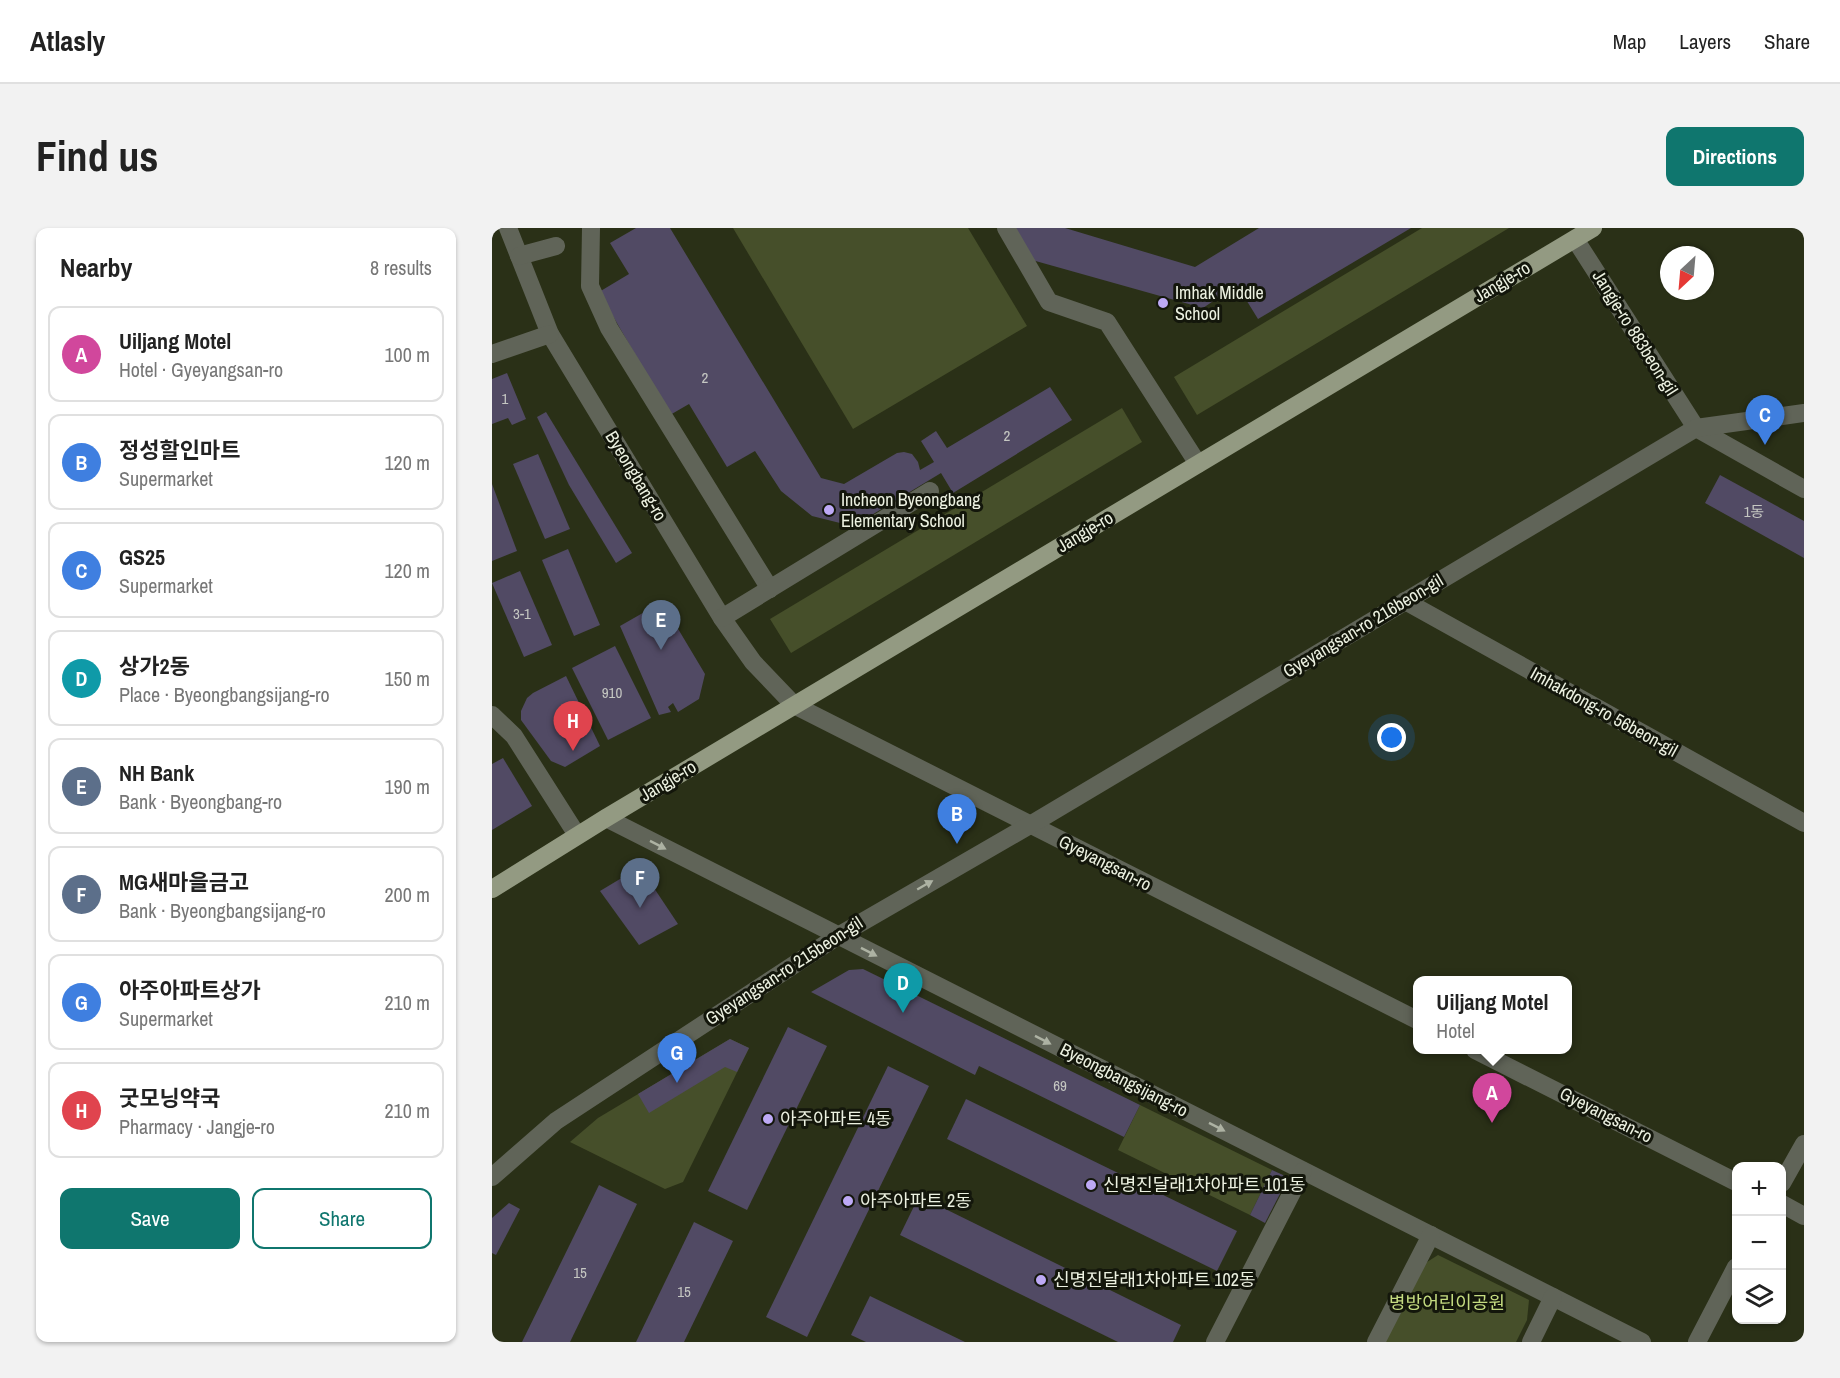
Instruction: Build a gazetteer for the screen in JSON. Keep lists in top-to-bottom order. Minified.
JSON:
{"streets":{"main road":["Jangje-ro"],"street":["Jangje-ro 883beon-gil","Byeongbang-ro","Gyeyangsan-ro 216beon-gil","Imhakdong-ro 56beon-gil","Gyeyangsan-ro","Gyeyangsan-ro 215beon-gil","Byeongbangsijang-ro"]},"crossings":[["Jangje-ro","Jangje-ro 883beon-gil"],["Jangje-ro","Byeongbang-ro"],["Jangje-ro","Gyeyangsan-ro"],["Jangje-ro","Byeongbangsijang-ro"],["Jangje-ro 883beon-gil","Gyeyangsan-ro 216beon-gil"],["Byeongbang-ro","Gyeyangsan-ro"],["Gyeyangsan-ro 216beon-gil","Imhakdong-ro 56beon-gil"],["Gyeyangsan-ro 216beon-gil","Gyeyangsan-ro"],["Gyeyangsan-ro 216beon-gil","Gyeyangsan-ro 215beon-gil"],["Gyeyangsan-ro","Gyeyangsan-ro 215beon-gil"],["Gyeyangsan-ro 215beon-gil","Byeongbangsijang-ro"]],"one_way":["Byeongbangsijang-ro"],"parks":["병방어린이공원"],"places":["Imhak Middle School","Incheon Byeongbang Elementary School","아주아파트 4동","신명진달래1차아파트 101동","아주아파트 2동","신명진달래1차아파트 102동"],"house_numbers":["2","1","2","1동","3-1","910","69","15","15"],"north":"bottom left","page":{"header":"Atlasly","nav":["Map","Layers","Share"],"buttons":["Directions",["Save","Share"]],"title":"Find us","heading":["Nearby","8 results"],"list":[{"mark":"A","name":"Uiljang Motel","note":"Hotel · Gyeyangsan-ro","value":"100 m"},{"mark":"B","name":"정성할인마트","note":"Supermarket","value":"120 m"},{"mark":"C","name":"GS25","note":"Supermarket","value":"120 m"},{"mark":"D","name":"상가2동","note":"Place · Byeongbangsijang-ro","value":"150 m"},{"mark":"E","name":"NH Bank","note":"Bank · Byeongbang-ro","value":"190 m"},{"mark":"F","name":"MG새마을금고","note":"Bank · Byeongbangsijang-ro","value":"200 m"},{"mark":"G","name":"아주아파트상가","note":"Supermarket","value":"210 m"},{"mark":"H","name":"굿모닝약국","note":"Pharmacy · Jangje-ro","value":"210 m"}],"pins":["C","E","H","B","F","D","G","A"],"popup":["Uiljang Motel","Hotel"],"map_buttons":["+","−"]}}
